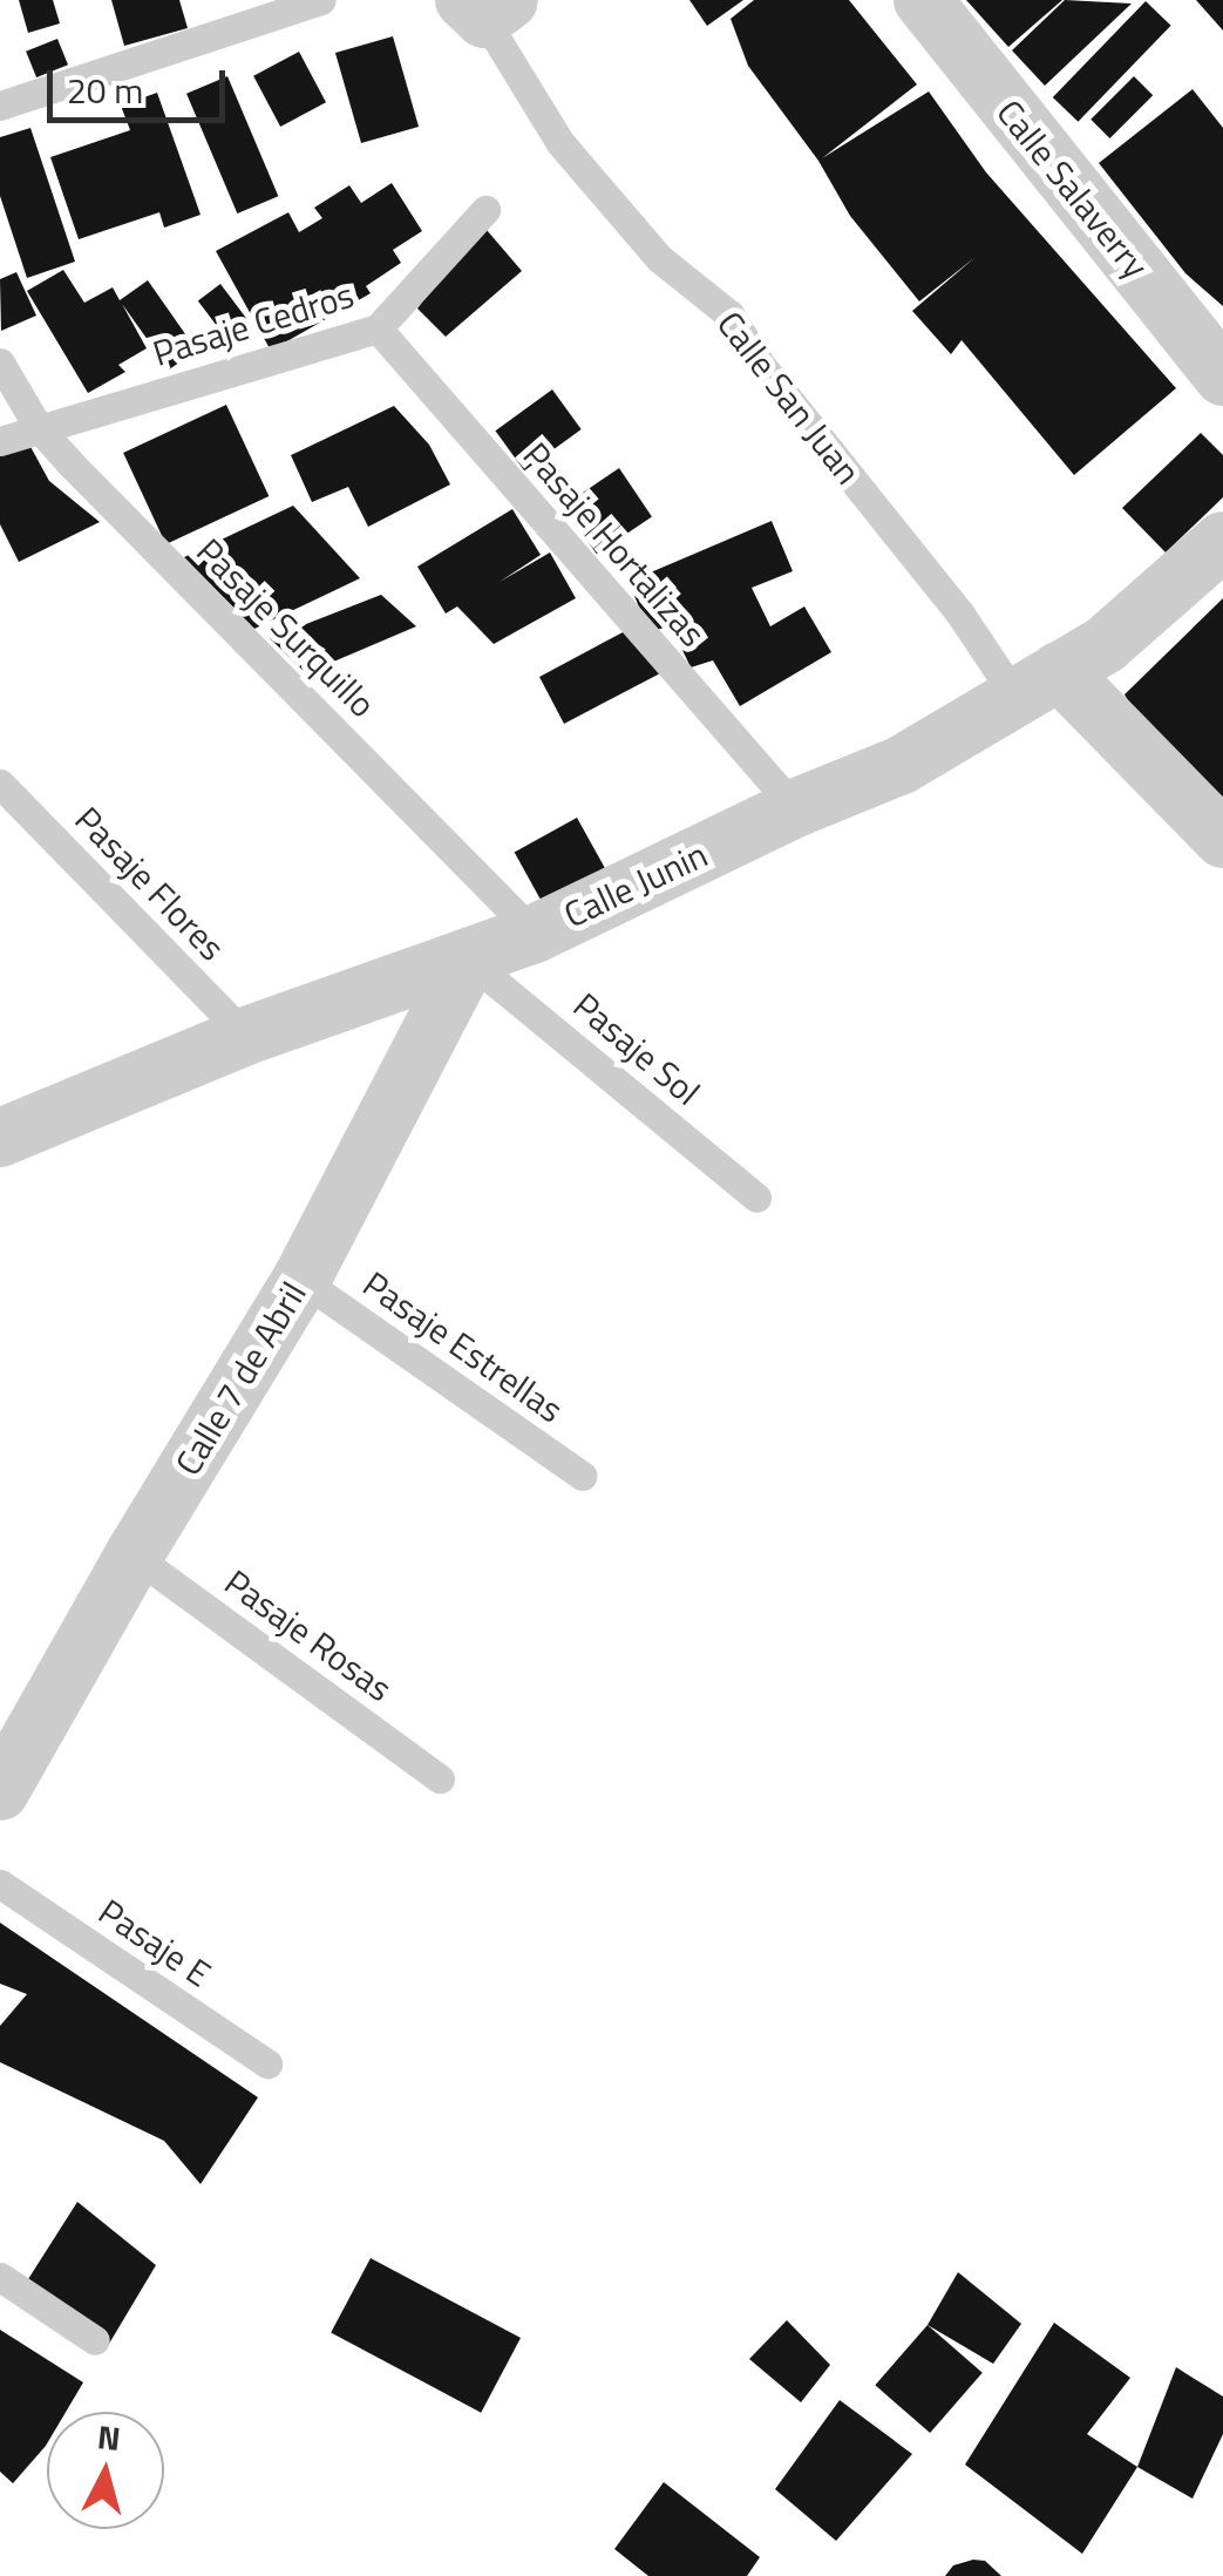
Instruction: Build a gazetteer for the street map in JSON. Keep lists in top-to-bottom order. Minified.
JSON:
{"streets":{"street":["Calle Salaverry","Calle San Juan","Calle Junin","Calle 7 de Abril"],"lane":["Pasaje Cedros","Pasaje Hortalizas","Pasaje Surquillo","Pasaje Flores","Pasaje Sol","Pasaje Estrellas","Pasaje Rosas","Pasaje E"]},"crossings":[["Pasaje Cedros","Pasaje Hortalizas"],["Pasaje Cedros","Pasaje Surquillo"],["Calle San Juan","Calle Junin"],["Pasaje Hortalizas","Calle Junin"],["Pasaje Surquillo","Calle Junin"],["Pasaje Flores","Calle Junin"],["Calle Junin","Pasaje Sol"],["Calle Junin","Calle 7 de Abril"],["Pasaje Sol","Calle 7 de Abril"],["Pasaje Estrellas","Calle 7 de Abril"],["Calle 7 de Abril","Pasaje Rosas"]],"scale_bar":"20 m","north":"top"}
